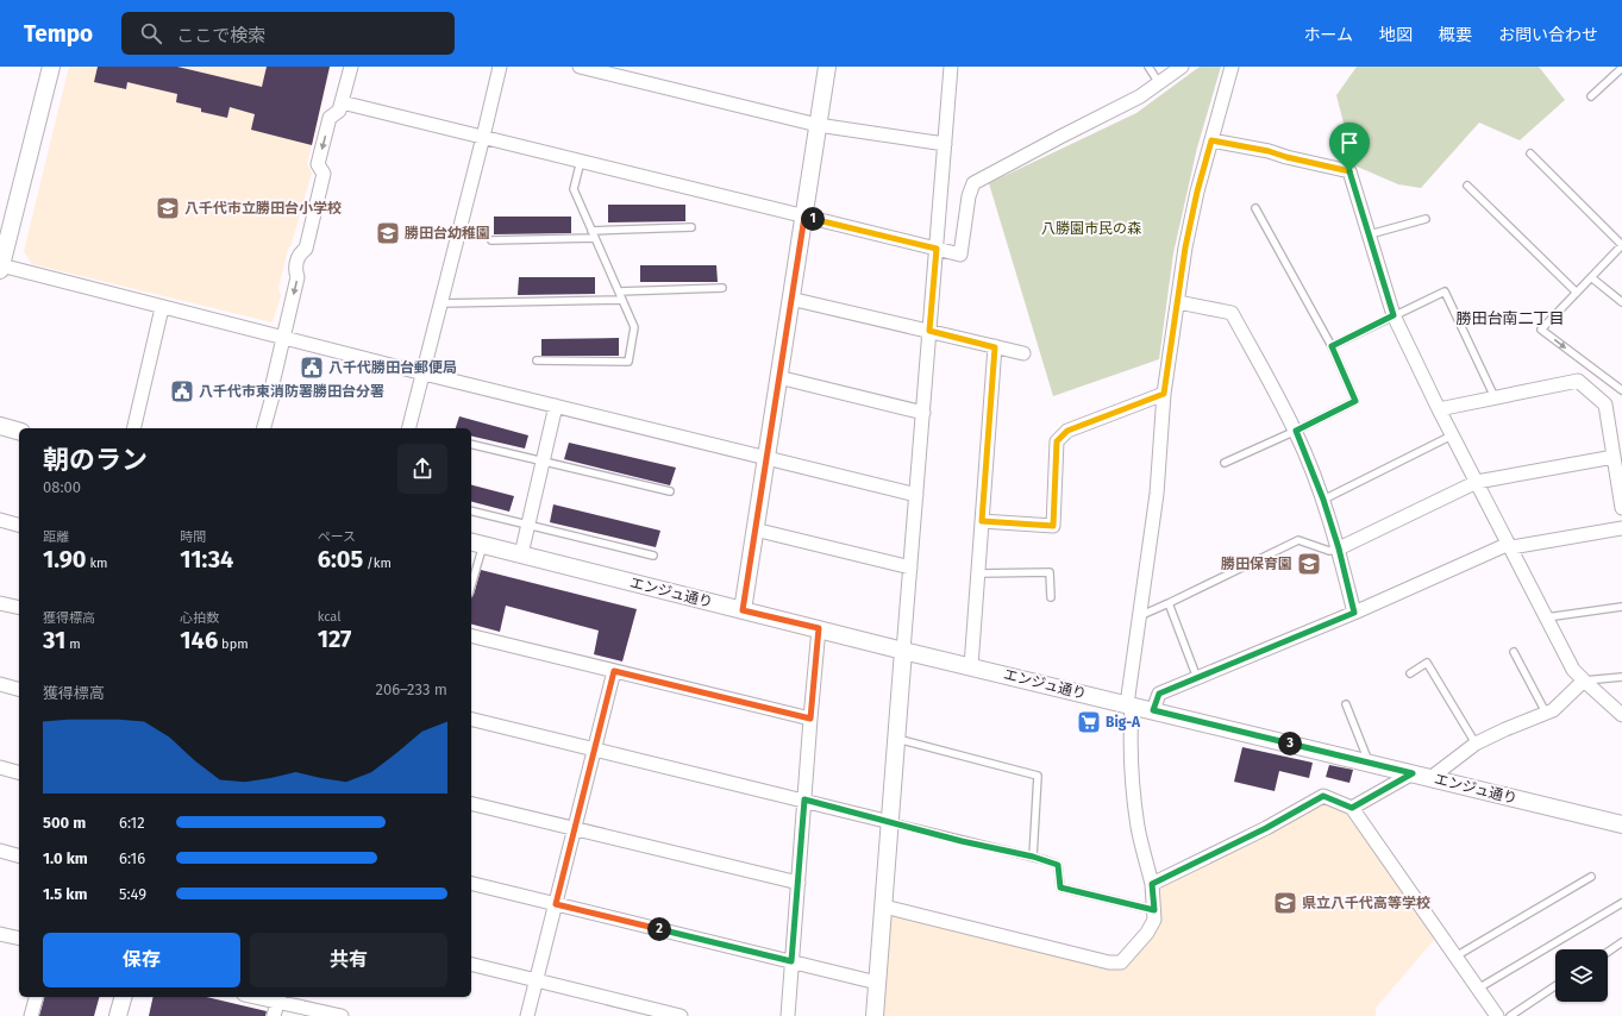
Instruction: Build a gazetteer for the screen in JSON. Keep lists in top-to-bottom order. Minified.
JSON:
{"streets":{"street":["エンジュ通り"]},"districts":["勝田台南二丁目"],"parks":["八勝園市民の森"],"places":{"school or university":["八千代市立勝田台小学校","勝田台幼稚園","勝田保育園","県立八千代高等学校"],"public building":["八千代勝田台郵便局","八千代市東消防署勝田台分署"],"supermarket":["Big-A"]},"page":{"header":"Tempo","search":"ここで検索","nav":["ホーム","地図","概要","お問い合わせ"],"pins":["1","3","2"],"heading":["朝のラン","08:00"],"stats":[["距離","1.90 km"],["時間","11:34"],["ペース","6:05 /km"],["獲得標高","31 m"],["心拍数","146 bpm"],["kcal","127"]],"chart":["獲得標高","206–233 m"],"list":[{"name":"500 m","note":"6:12"},{"name":"1.0 km","note":"6:16"},{"name":"1.5 km","note":"5:49"}],"buttons":["保存","共有"]}}
